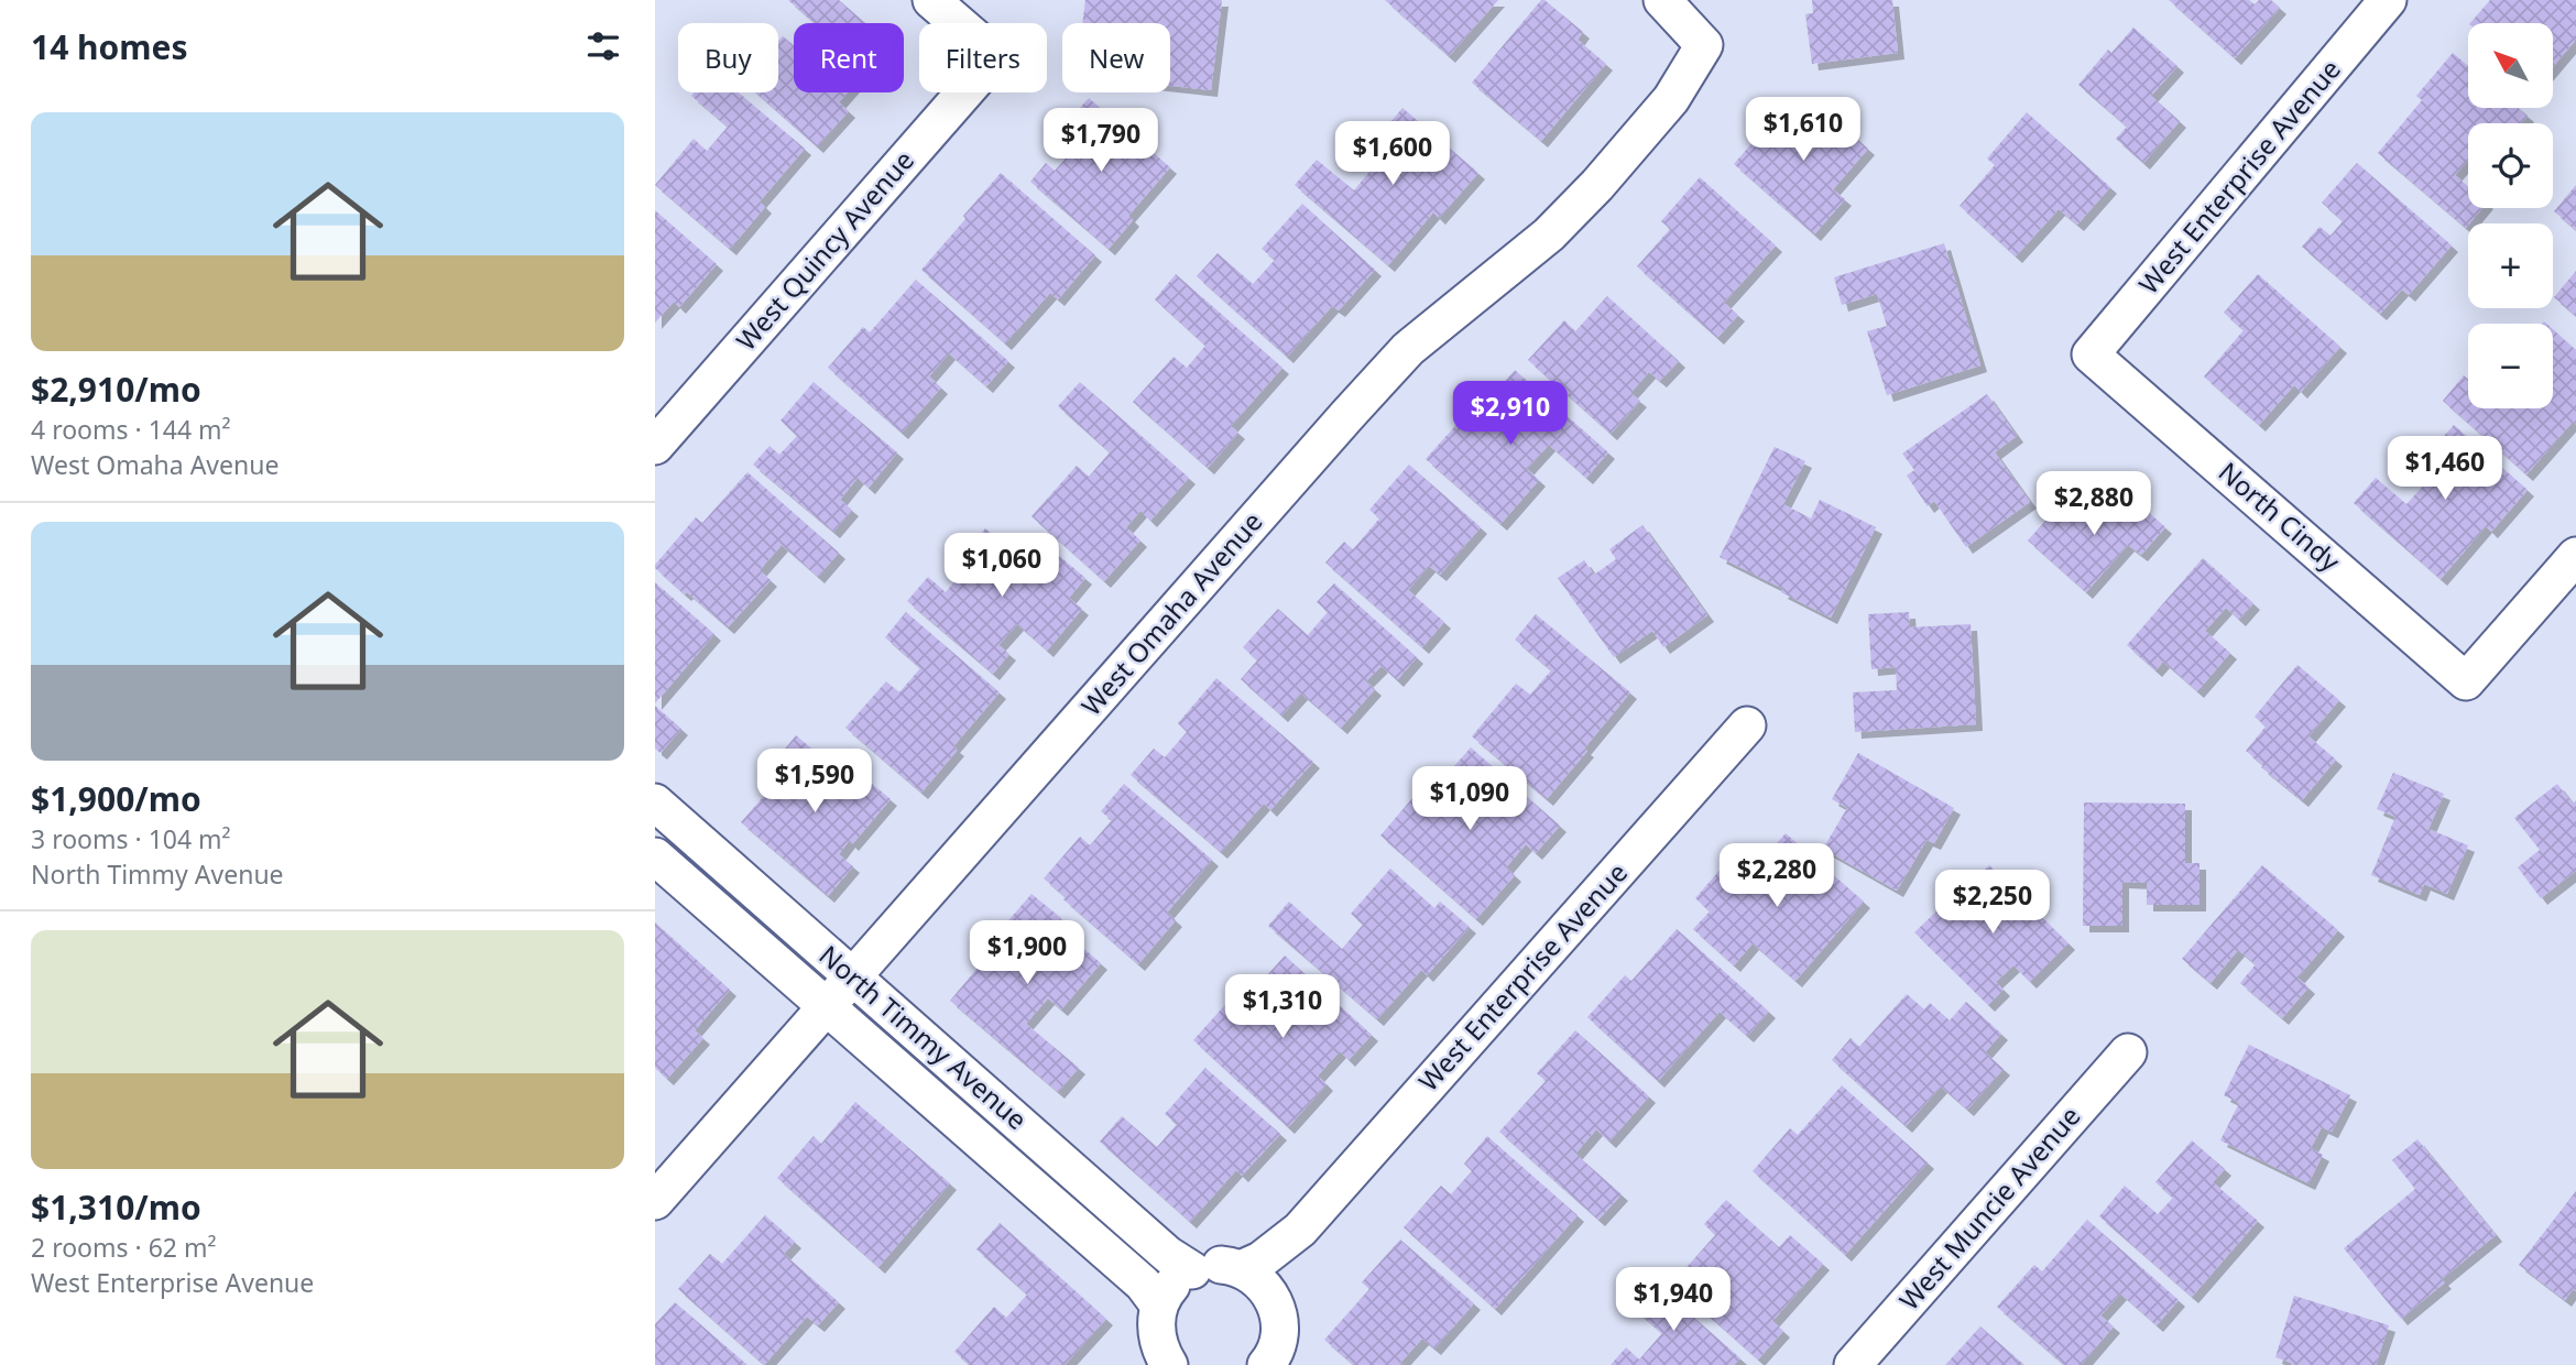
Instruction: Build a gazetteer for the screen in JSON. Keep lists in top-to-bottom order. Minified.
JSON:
{"streets":{"street":["West Enterprise Avenue","West Quincy Avenue","North Cindy","West Omaha Avenue","North Timmy Avenue","West Muncie Avenue"]},"crossings":[["West Enterprise Avenue","North Cindy"],["West Omaha Avenue","North Timmy Avenue"]],"north":"top left","page":{"heading":"14 homes","map_buttons":["+","−"],"chip":["Buy","Rent","Filters","New"],"list":[{"name":"$2,910/mo","note":"4 rooms · 144 m² · West Omaha Avenue"},{"name":"$1,900/mo","note":"3 rooms · 104 m² · North Timmy Avenue"},{"name":"$1,310/mo","note":"2 rooms · 62 m² · West Enterprise Avenue"}],"price":["$1,610","$1,790","$1,600","$2,910","$1,460","$2,880","$1,060","$1,590","$1,090","$2,280","$2,250","$1,900","$1,310","$1,940"]}}
